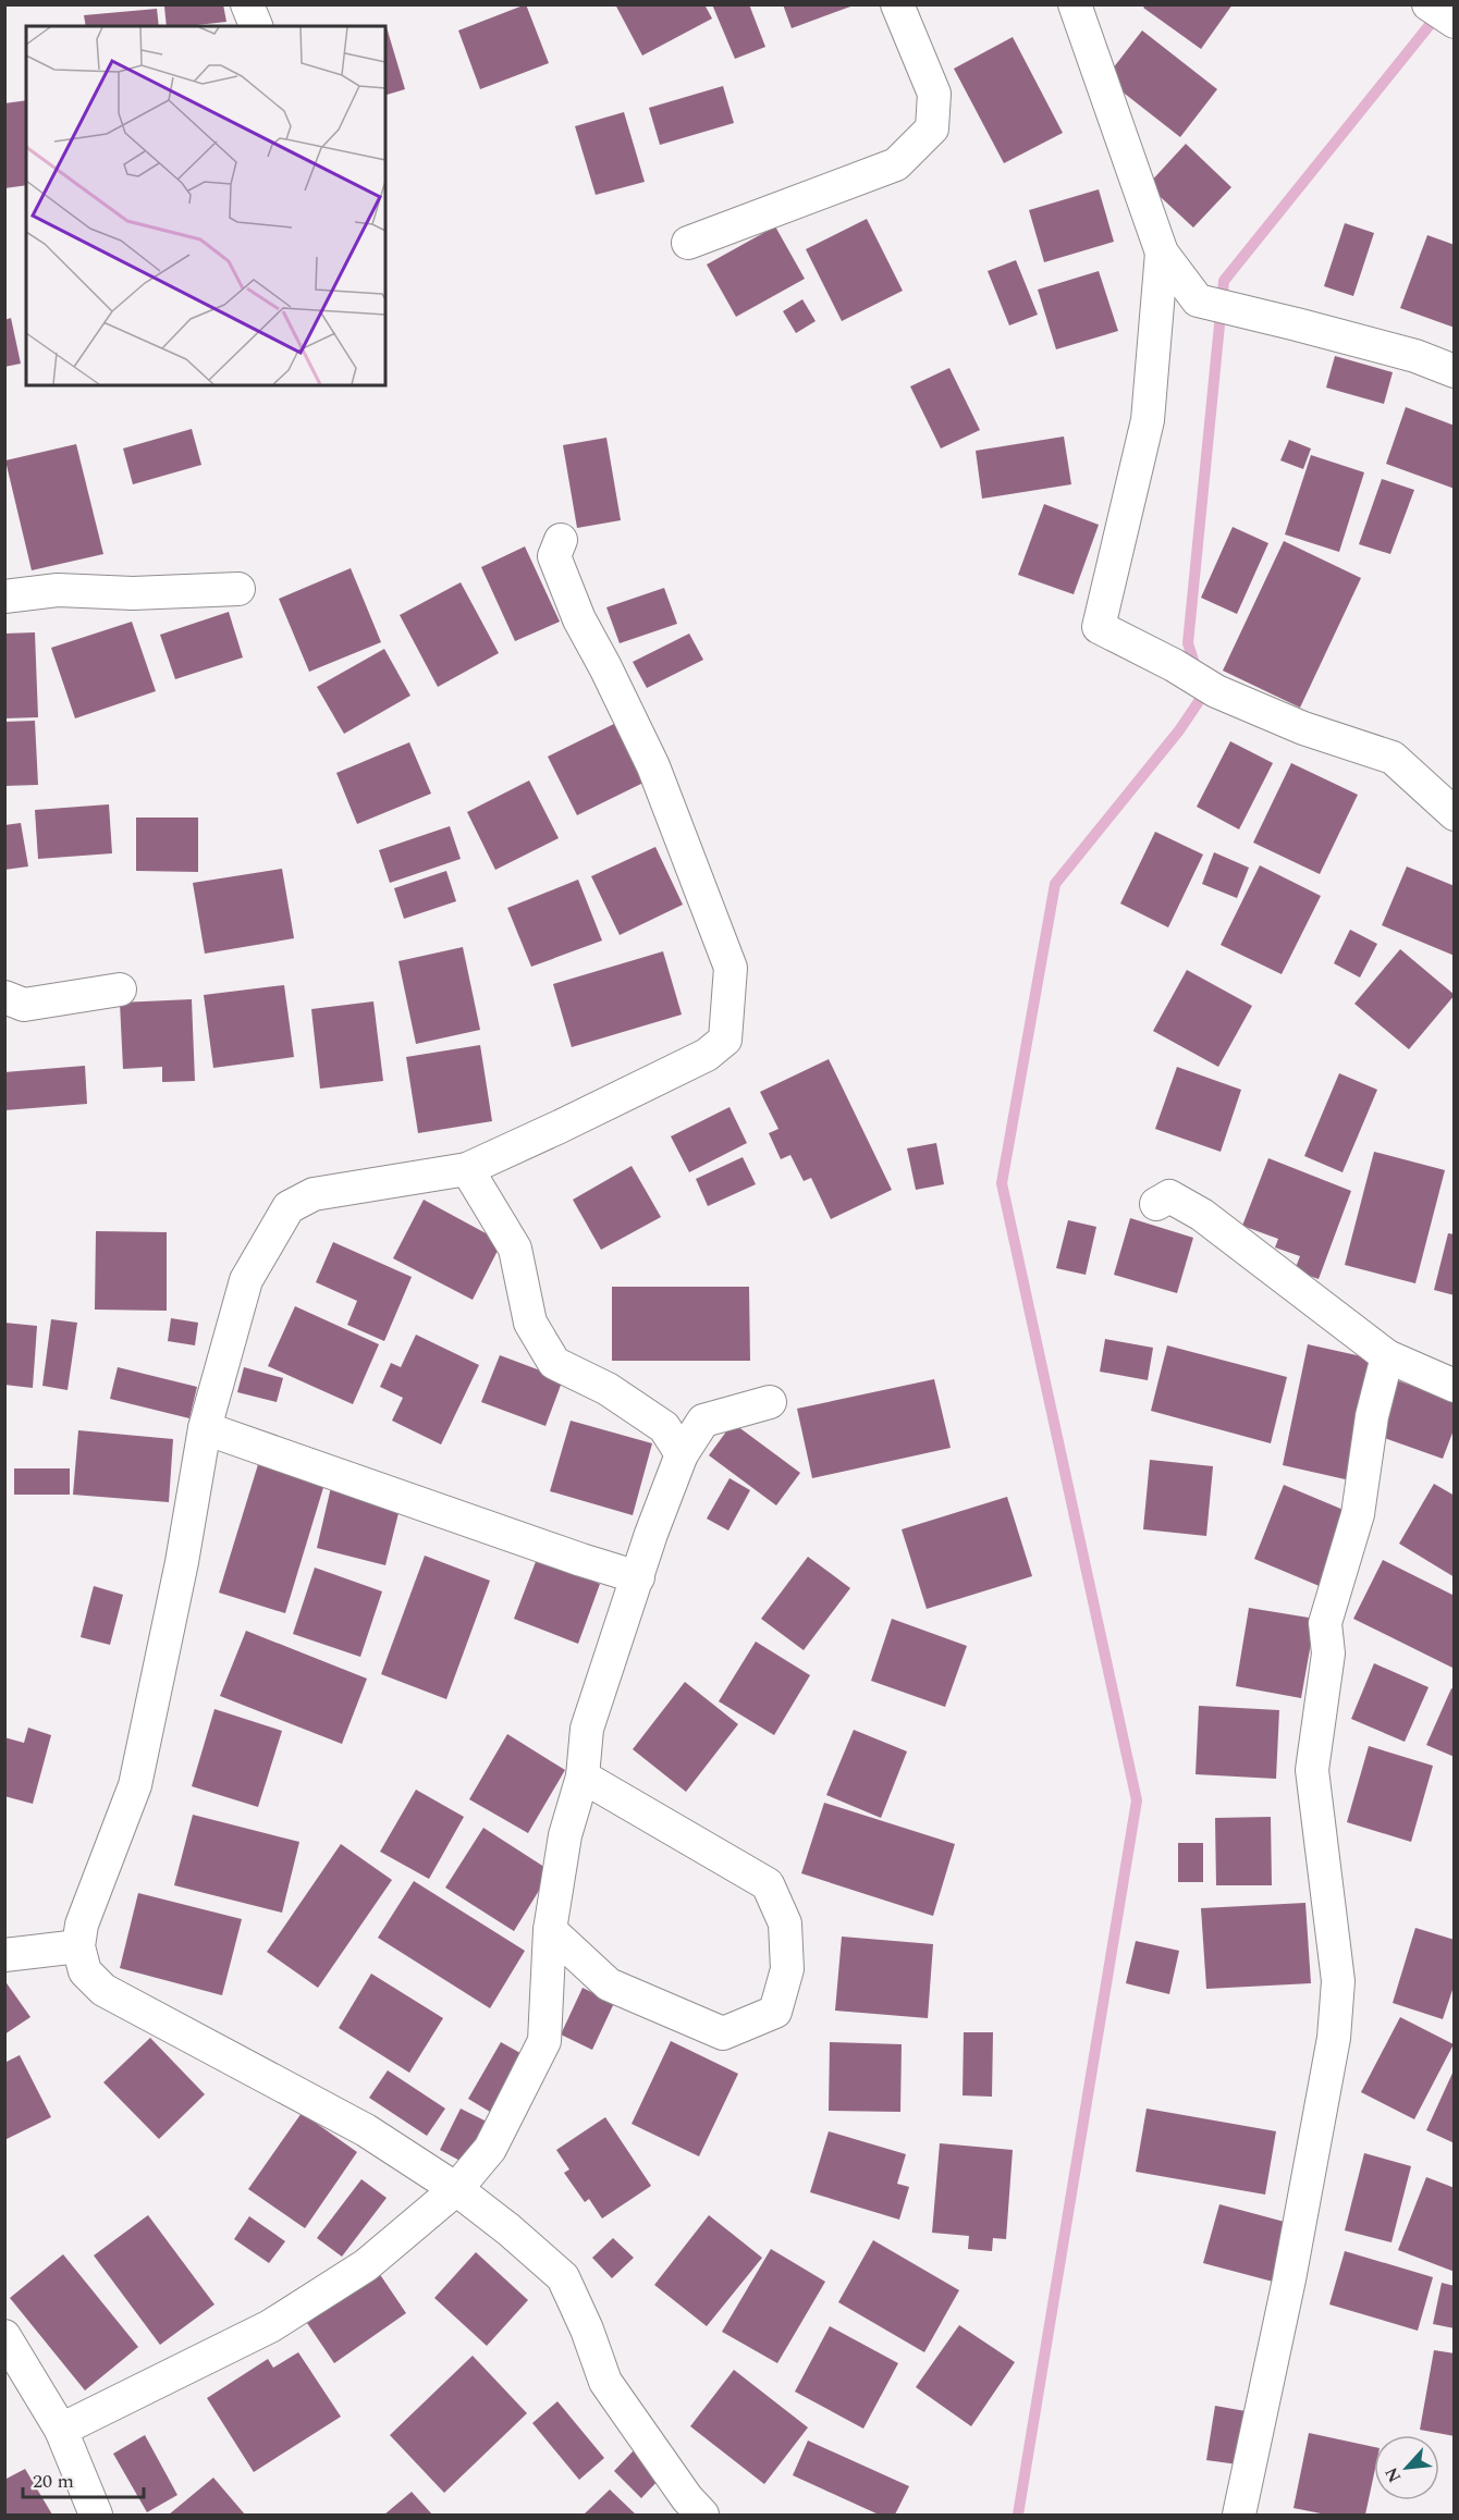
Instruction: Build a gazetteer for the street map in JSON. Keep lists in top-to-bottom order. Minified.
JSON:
{"scale_bar":"20 m","north":"bottom left"}
